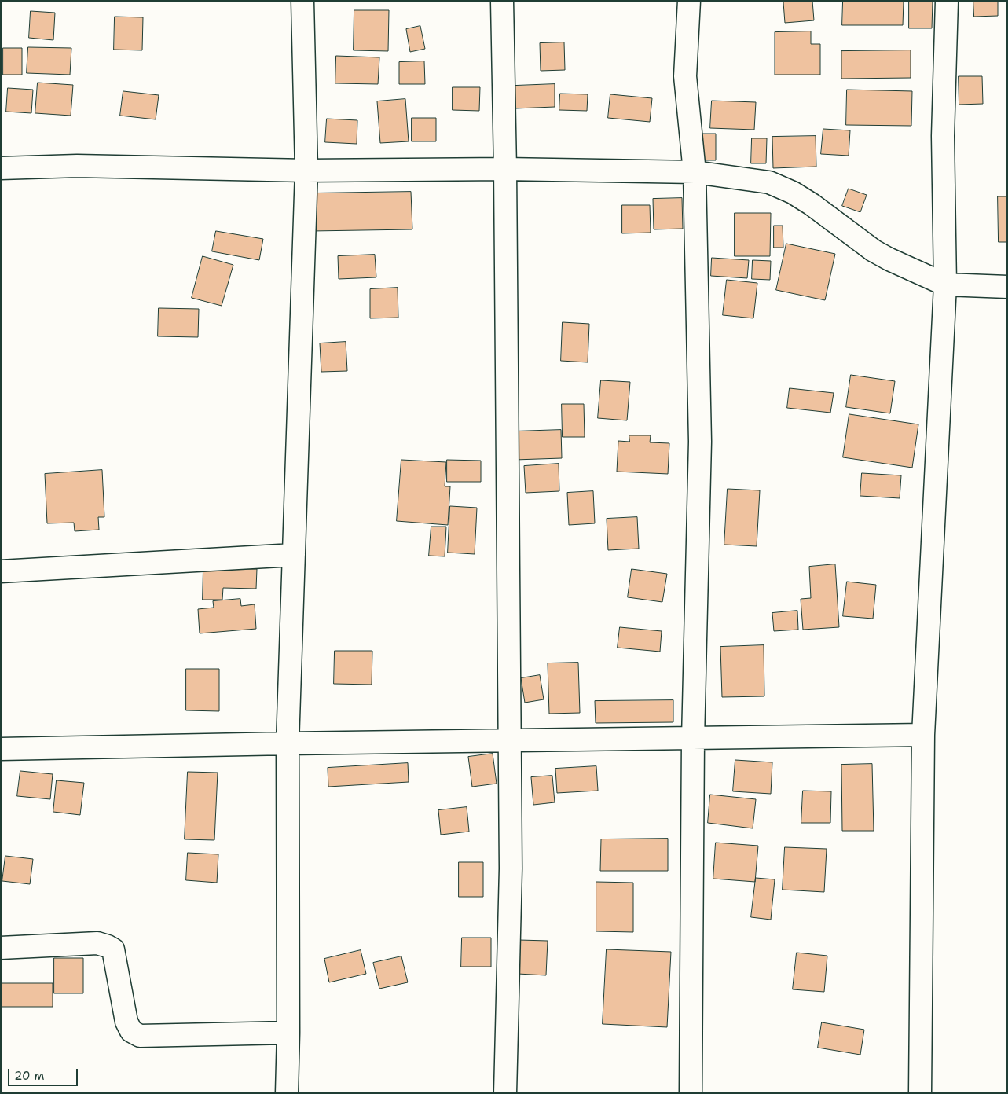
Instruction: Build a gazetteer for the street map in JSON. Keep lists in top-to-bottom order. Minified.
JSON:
{"scale_bar":"20 m"}
